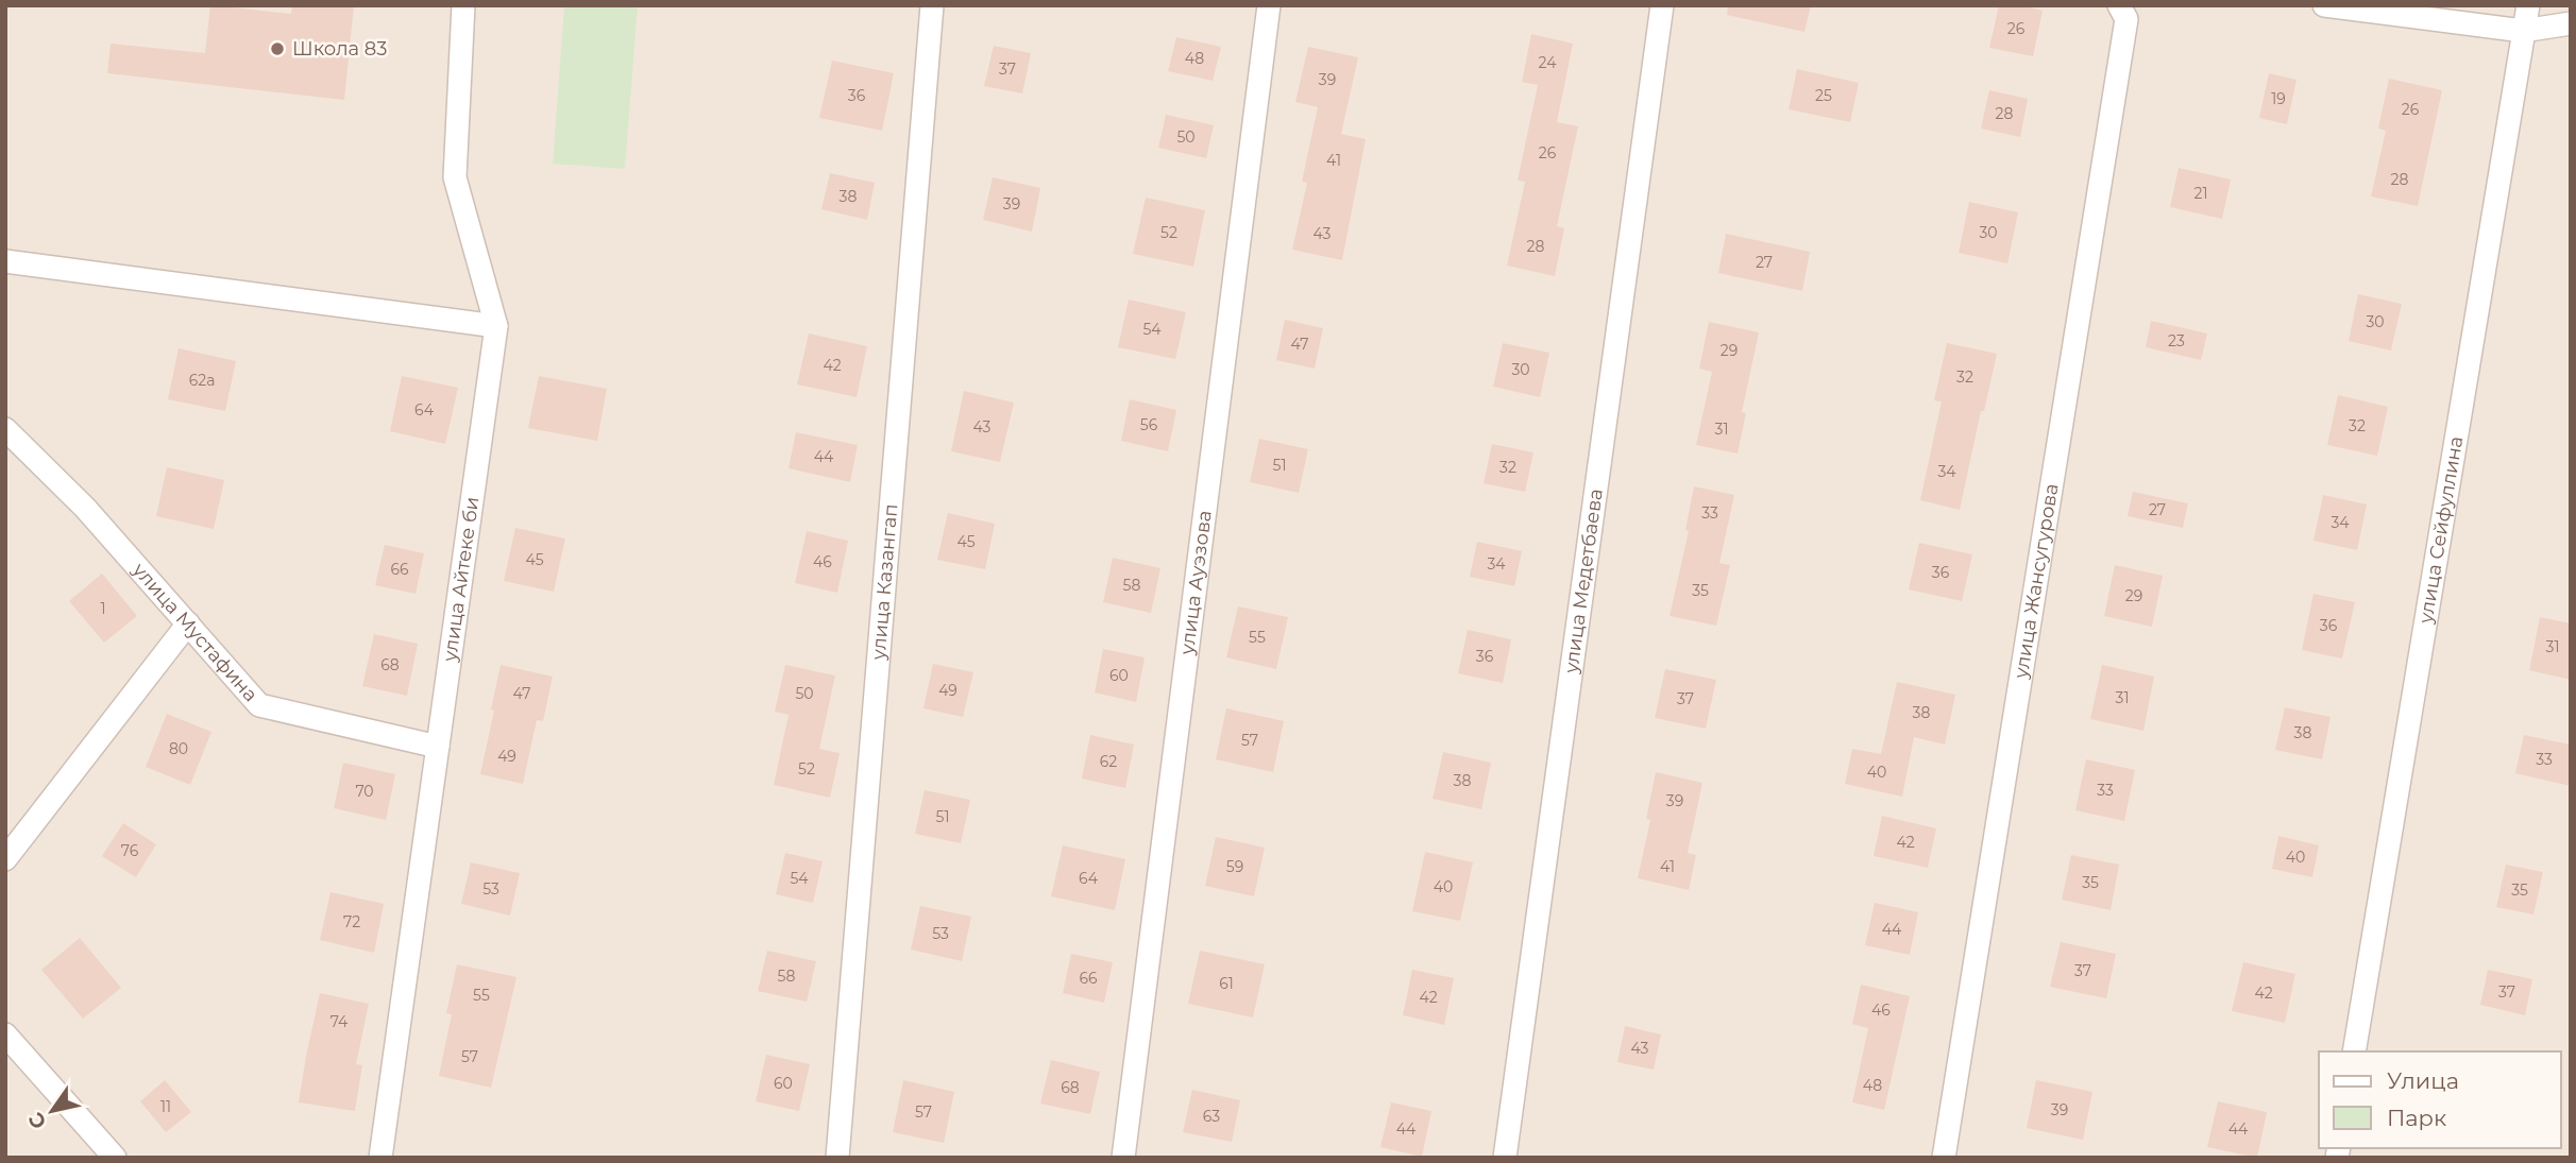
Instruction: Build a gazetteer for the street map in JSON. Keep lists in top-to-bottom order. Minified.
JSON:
{"streets":{"street":["улица Сейфуллина","улица Айтеке би","улица Казангап","улица Жансугурова","улица Ауэзова","улица Медетбаева","улица Мустафина"]},"crossings":[["улица Айтеке би","улица Мустафина"]],"places":["Школа 83"],"house_numbers":["26","48","24","37","39","36","25","19","26","28","50","26","41","28","21","38","39","52","30","43","28","27","30","54","23","47","29","42","30","32","62а","64","56","32","43","31","44","51","32","34","27","33","34","45","45","46","34","66","36","58","35","29","1","36","55","31","36","68","60","49","47","50","31","37","38","38","57","80","49","33","62","52","40","38","33","70","39","51","42","76","40","59","41","54","64","35","40","53","35","72","44","53","37","58","66","61","37","42","55","42","46","74","43","57","60","48","68","11","39","57","63","44","44"],"legend":["Улица","Парк"],"north":"bottom left"}
